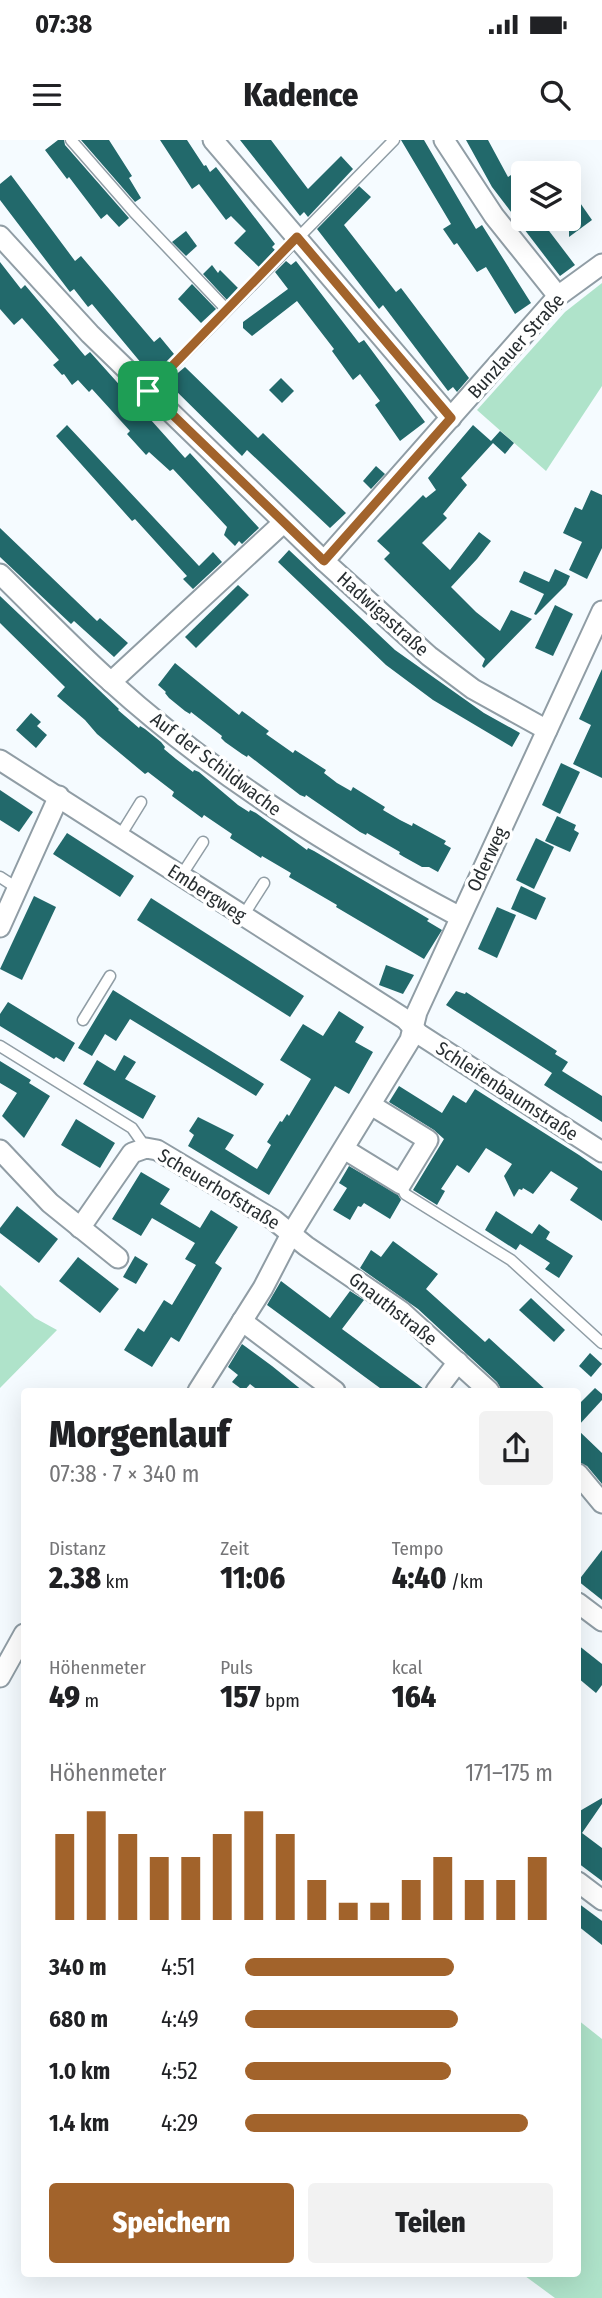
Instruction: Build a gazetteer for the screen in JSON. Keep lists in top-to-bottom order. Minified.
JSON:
{"streets":{"street":["Bunzlauer Straße","Hadwigastraße","Auf der Schildwache","Oderweg","Embergweg","Schleifenbaumstraße","Scheuerhofstraße","Gnauthstraße"]},"crossings":[["Bunzlauer Straße","Hadwigastraße"],["Hadwigastraße","Oderweg"],["Auf der Schildwache","Oderweg"],["Oderweg","Embergweg"],["Oderweg","Schleifenbaumstraße"],["Oderweg","Scheuerhofstraße"],["Oderweg","Gnauthstraße"],["Embergweg","Schleifenbaumstraße"],["Scheuerhofstraße","Gnauthstraße"]],"page":{"status":"07:38","header":"Kadence","heading":["Morgenlauf","07:38 · 7 × 340 m"],"stats":[["Distanz","2.38 km"],["Zeit","11:06"],["Tempo","4:40 /km"],["Höhenmeter","49 m"],["Puls","157 bpm"],["kcal","164"]],"chart":["Höhenmeter","171–175 m"],"list":[{"name":"340 m","note":"4:51"},{"name":"680 m","note":"4:49"},{"name":"1.0 km","note":"4:52"},{"name":"1.4 km","note":"4:29"}],"buttons":["Speichern","Teilen"]}}
